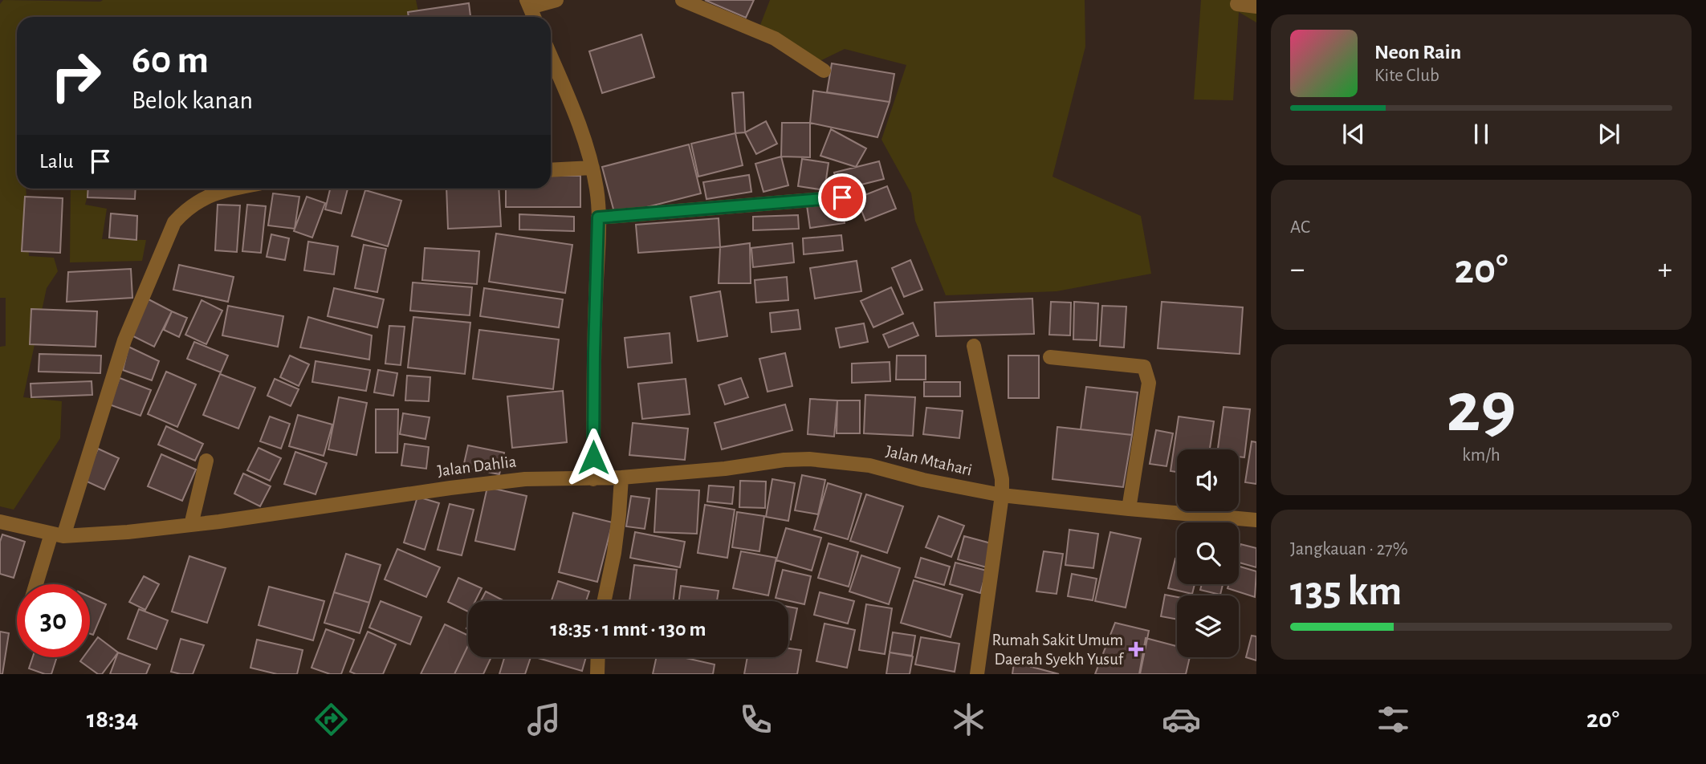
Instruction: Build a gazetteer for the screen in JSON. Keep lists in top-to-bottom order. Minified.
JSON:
{"streets":{"street":["Jalan Mtahari","Jalan Dahlia"]},"crossings":[["Jalan Mtahari","Jalan Dahlia"]],"places":{"health":["Rumah Sakit Umum Daerah Syekh Yusuf"]},"page":{"turn":["60 m","Belok kanan"],"song":["Neon Rain","Kite Club"],"then":"Lalu","tile":["AC",["29","km/h"],["Jangkauan · 27%","135 km"]],"heat":["−","20°","+"],"limit":"30","trip":"18:35 · 1 mnt · 130 m","tabs":["18:34","20°"]}}
